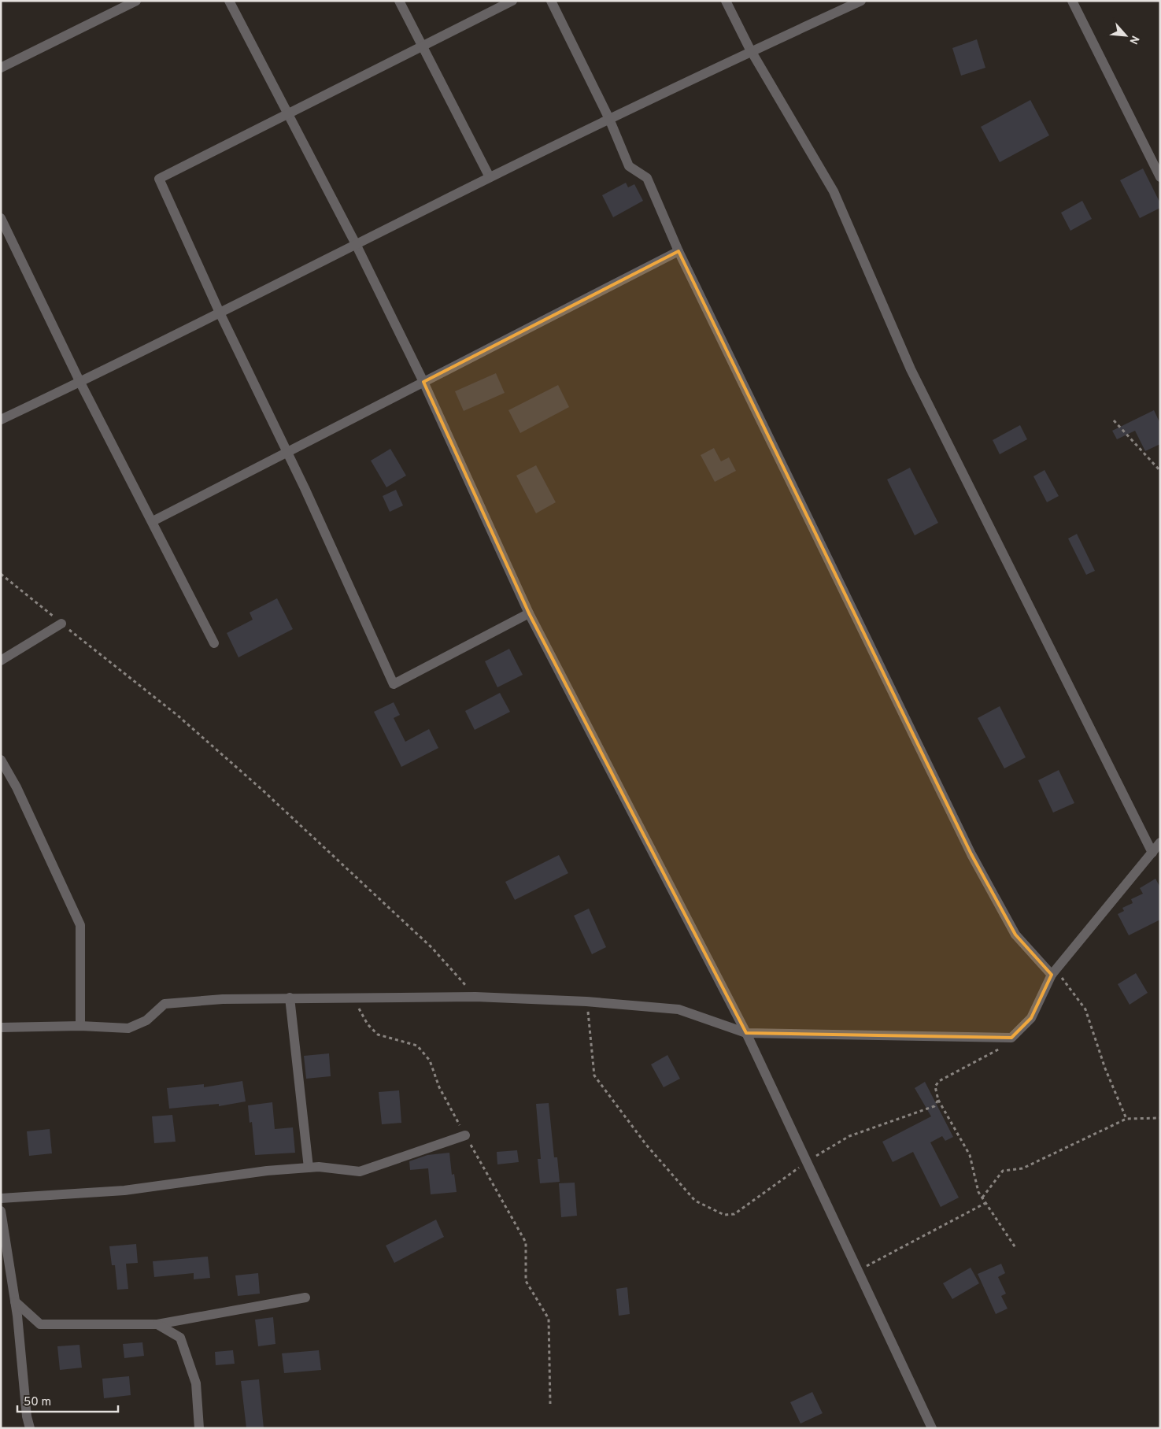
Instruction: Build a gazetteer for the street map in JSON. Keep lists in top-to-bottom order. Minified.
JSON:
{"scale_bar":"50 m","north":"bottom right"}
